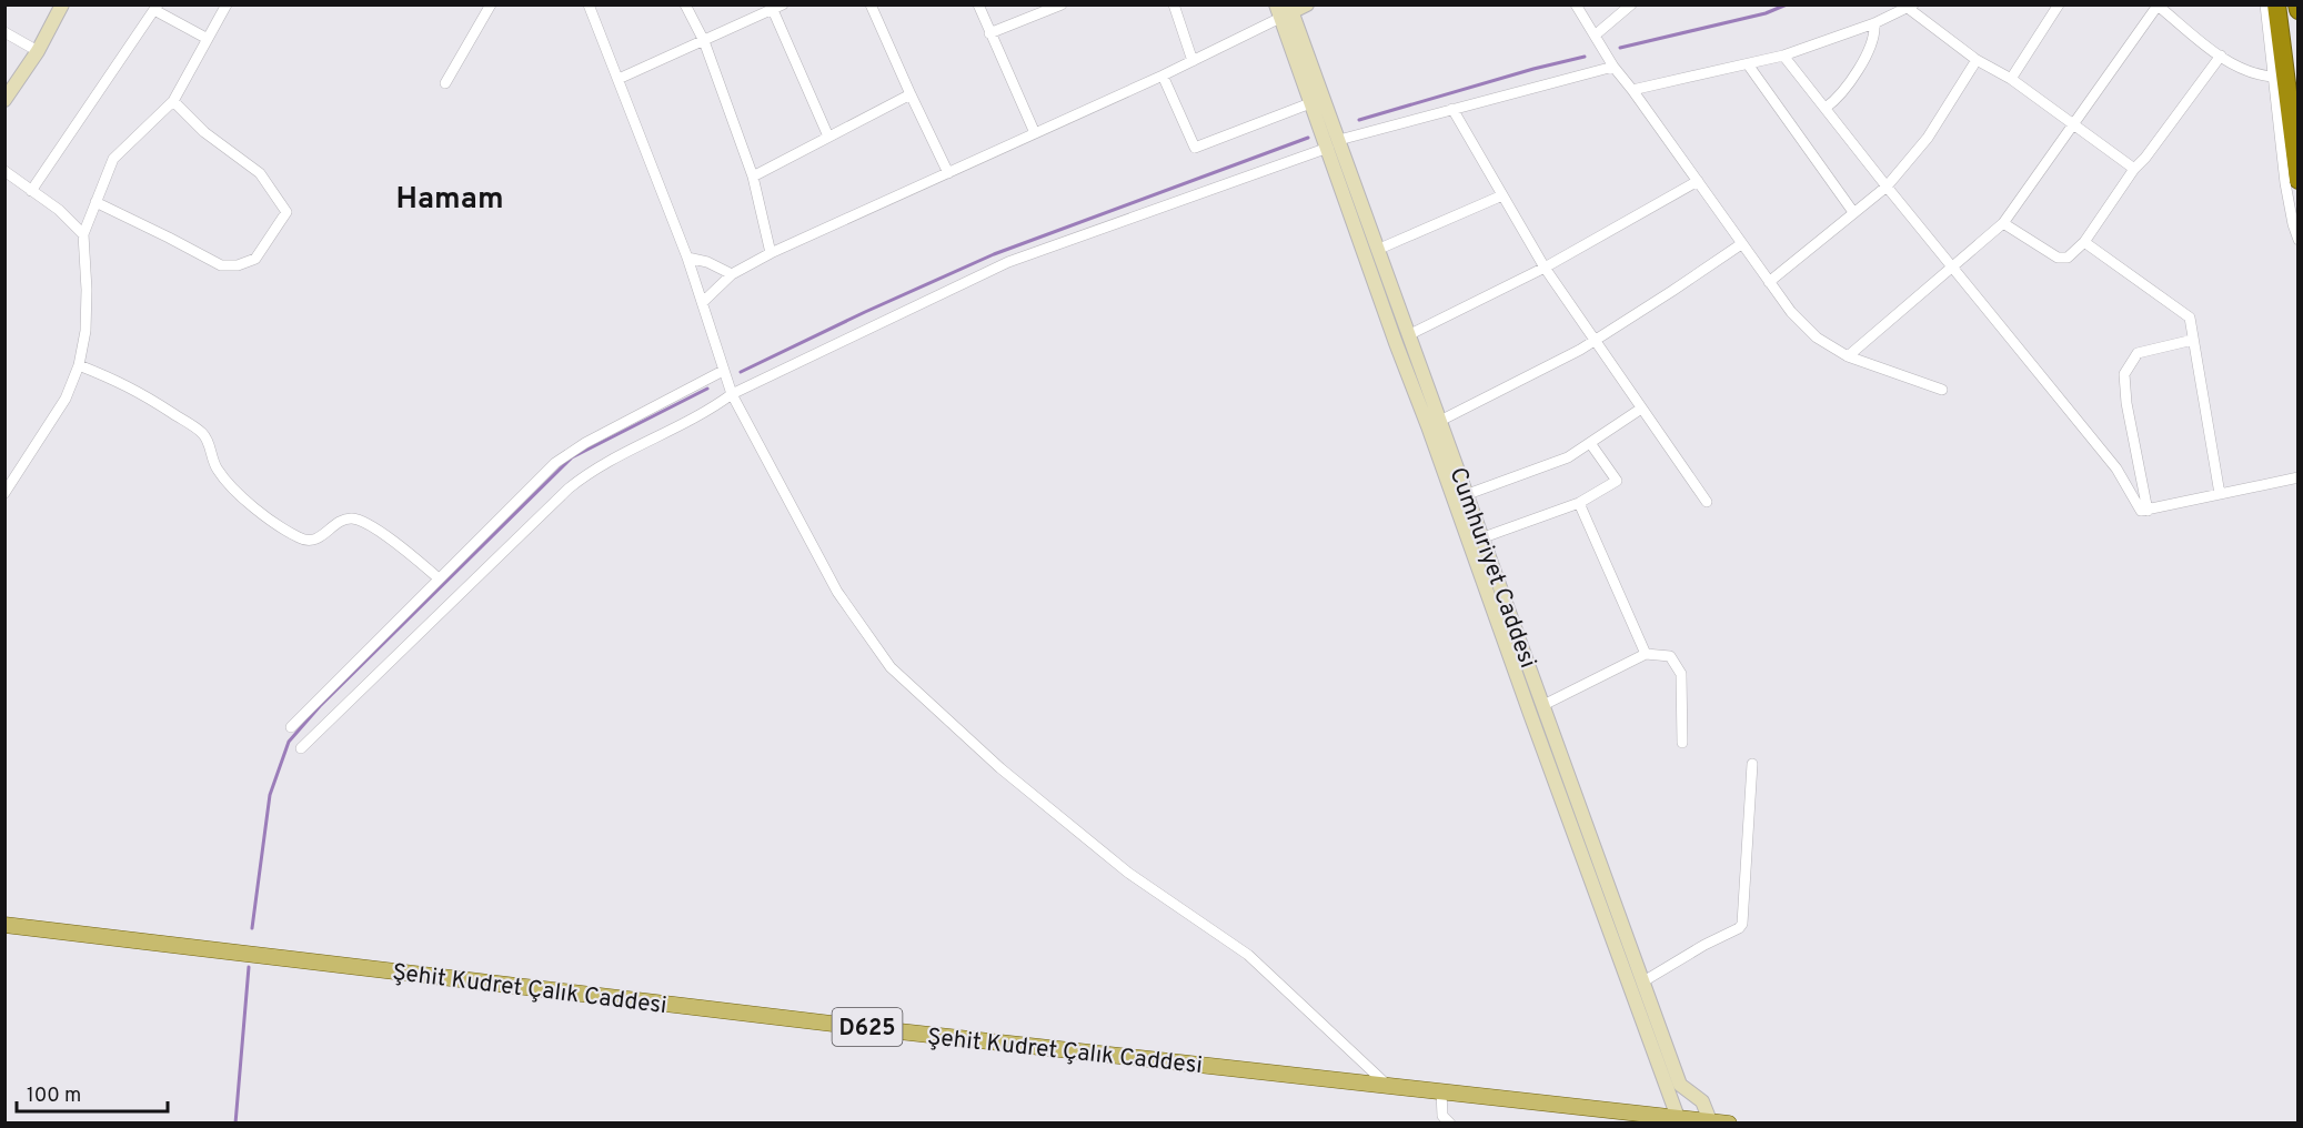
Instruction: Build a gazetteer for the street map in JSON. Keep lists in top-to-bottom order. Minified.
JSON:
{"streets":{"main road":["Cumhuriyet Caddesi","Şehit Kudret Çalık Caddesi","D625"]},"crossings":[["Cumhuriyet Caddesi","Şehit Kudret Çalık Caddesi"]],"districts":["Hamam"],"scale_bar":"100 m"}
